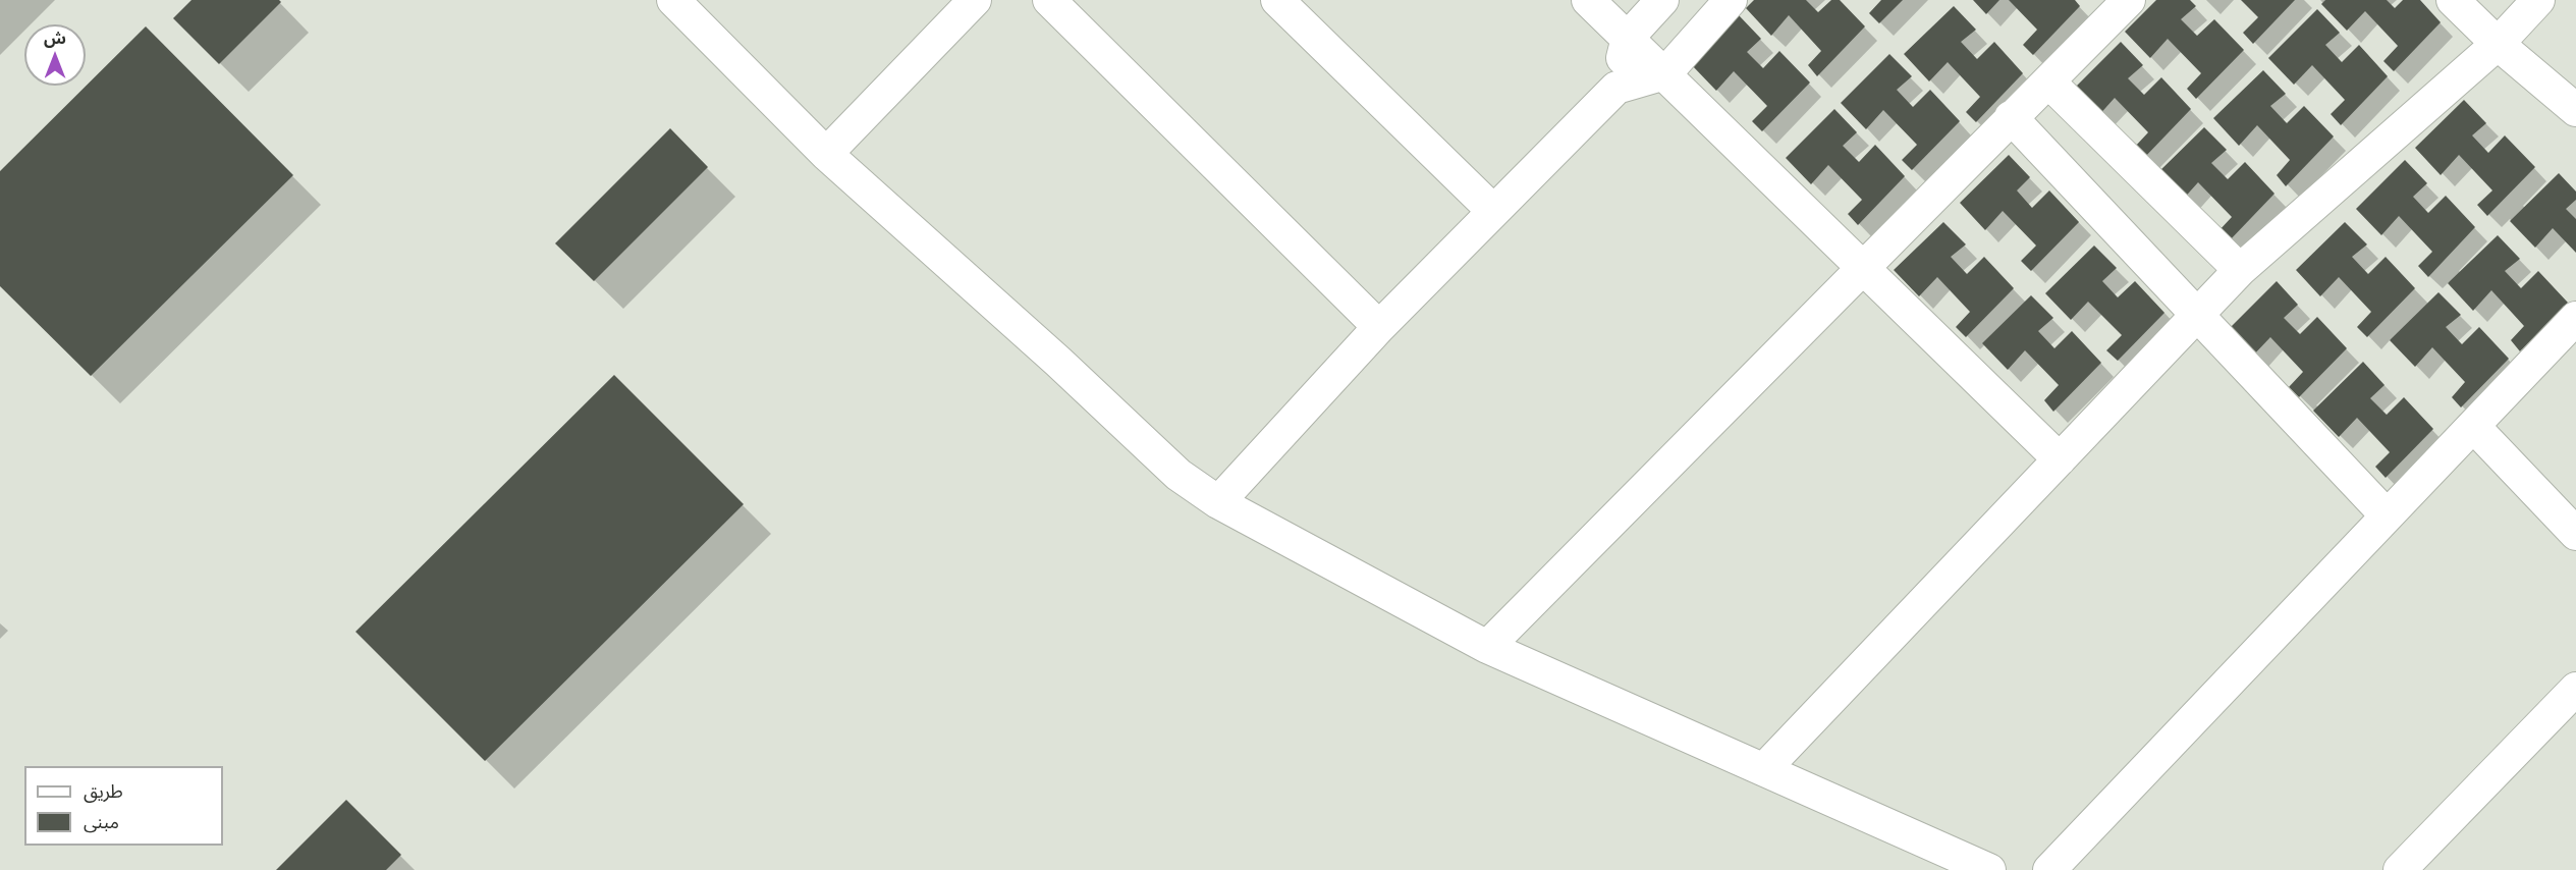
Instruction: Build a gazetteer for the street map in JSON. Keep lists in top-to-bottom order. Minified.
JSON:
{"legend":["طريق","مبنى"],"north":"top"}
